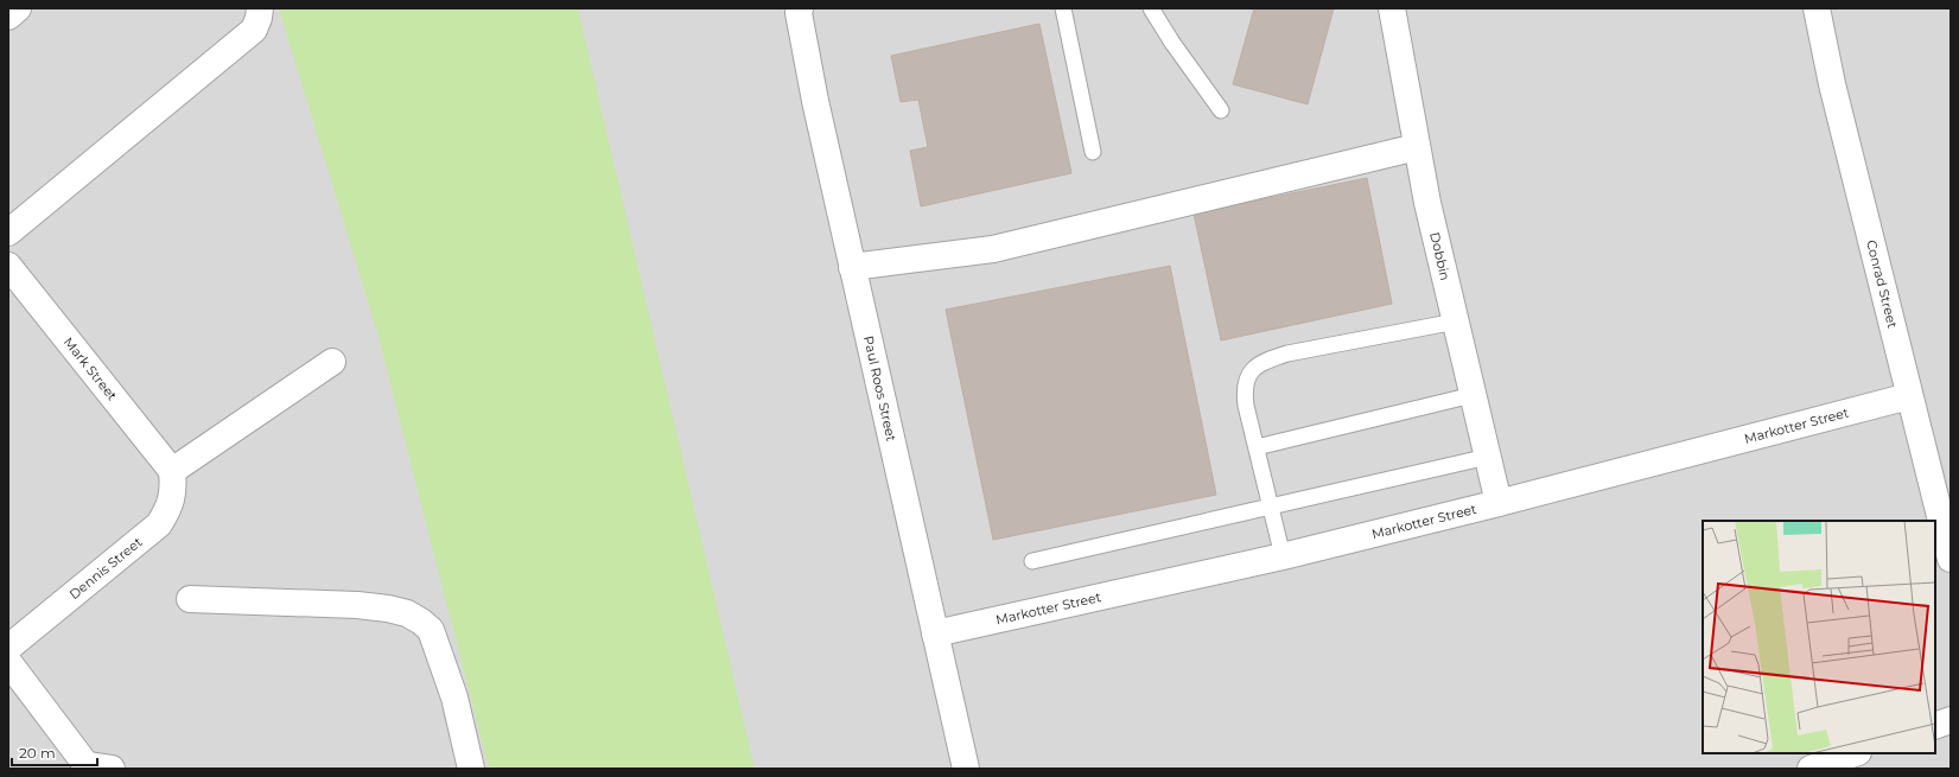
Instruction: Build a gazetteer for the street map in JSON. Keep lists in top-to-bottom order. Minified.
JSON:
{"streets":{"street":["Dobbin","Conrad Street","Mark Street","Paul Roos Street","Markotter Street","Dennis Street"]},"crossings":[["Dobbin","Markotter Street"],["Conrad Street","Markotter Street"],["Mark Street","Dennis Street"],["Paul Roos Street","Markotter Street"]],"scale_bar":"20 m"}
